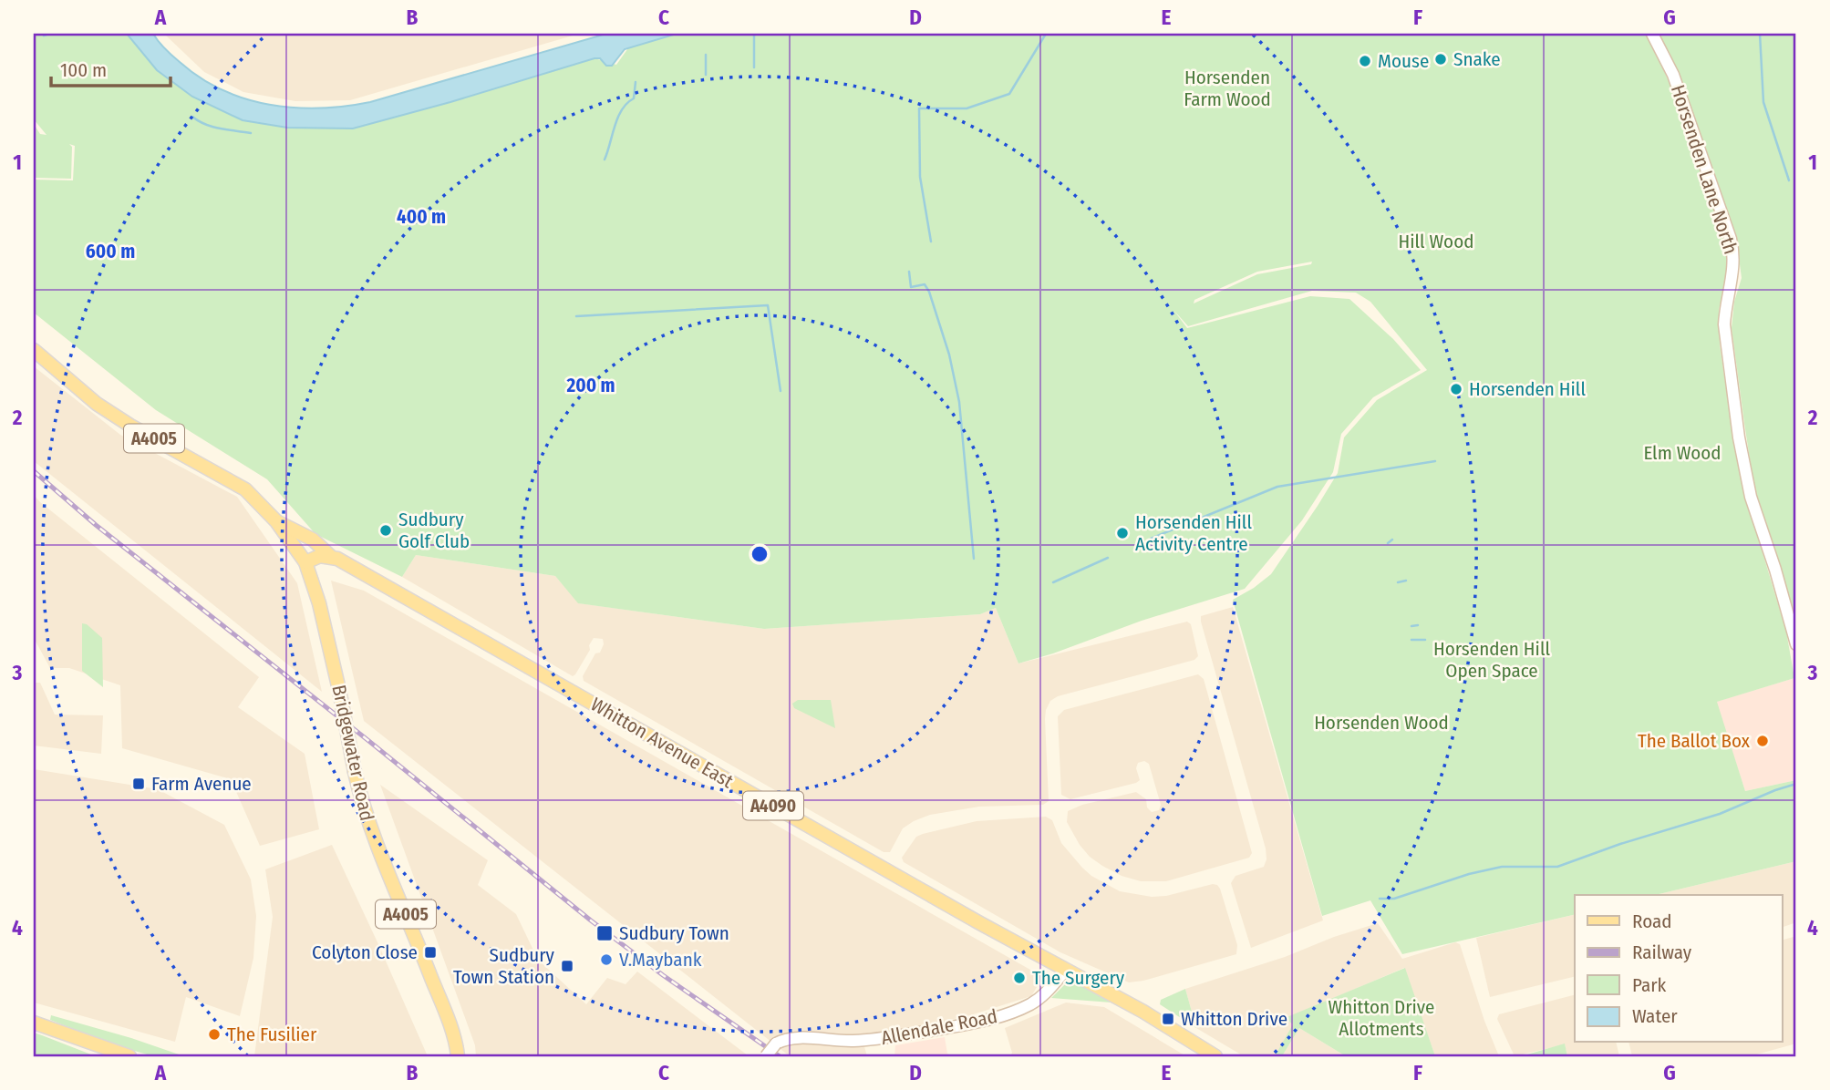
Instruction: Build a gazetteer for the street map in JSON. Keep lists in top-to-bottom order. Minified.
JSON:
{"streets":{"main road":["A4005","Whitton Avenue East","Bridgewater Road","A4090"],"street":["Horsenden Lane North","Allendale Road"]},"crossings":[["Whitton Avenue East","Bridgewater Road"],["Whitton Avenue East","Allendale Road"]],"parks":["Horsenden Farm Wood","Hill Wood","Elm Wood","Horsenden Hill Open Space","Horsenden Wood","Whitton Drive Allotments"],"places":{"other":["Snake","Mouse","Horsenden Hill","Sudbury Golf Club","Horsenden Hill Activity Centre","The Ballot Box","V.Maybank","The Surgery","The Fusilier"],"transit":["Farm Avenue","Sudbury Town","Colyton Close","Sudbury Town Station","Whitton Drive"]},"legend":["Road","Railway","Park","Water"],"scale_bar":"100 m","grid":{"columns":["A","B","C","D","E","F","G"],"rows":["1","2","3","4"]},"rings":["400 m","600 m","200 m"]}
